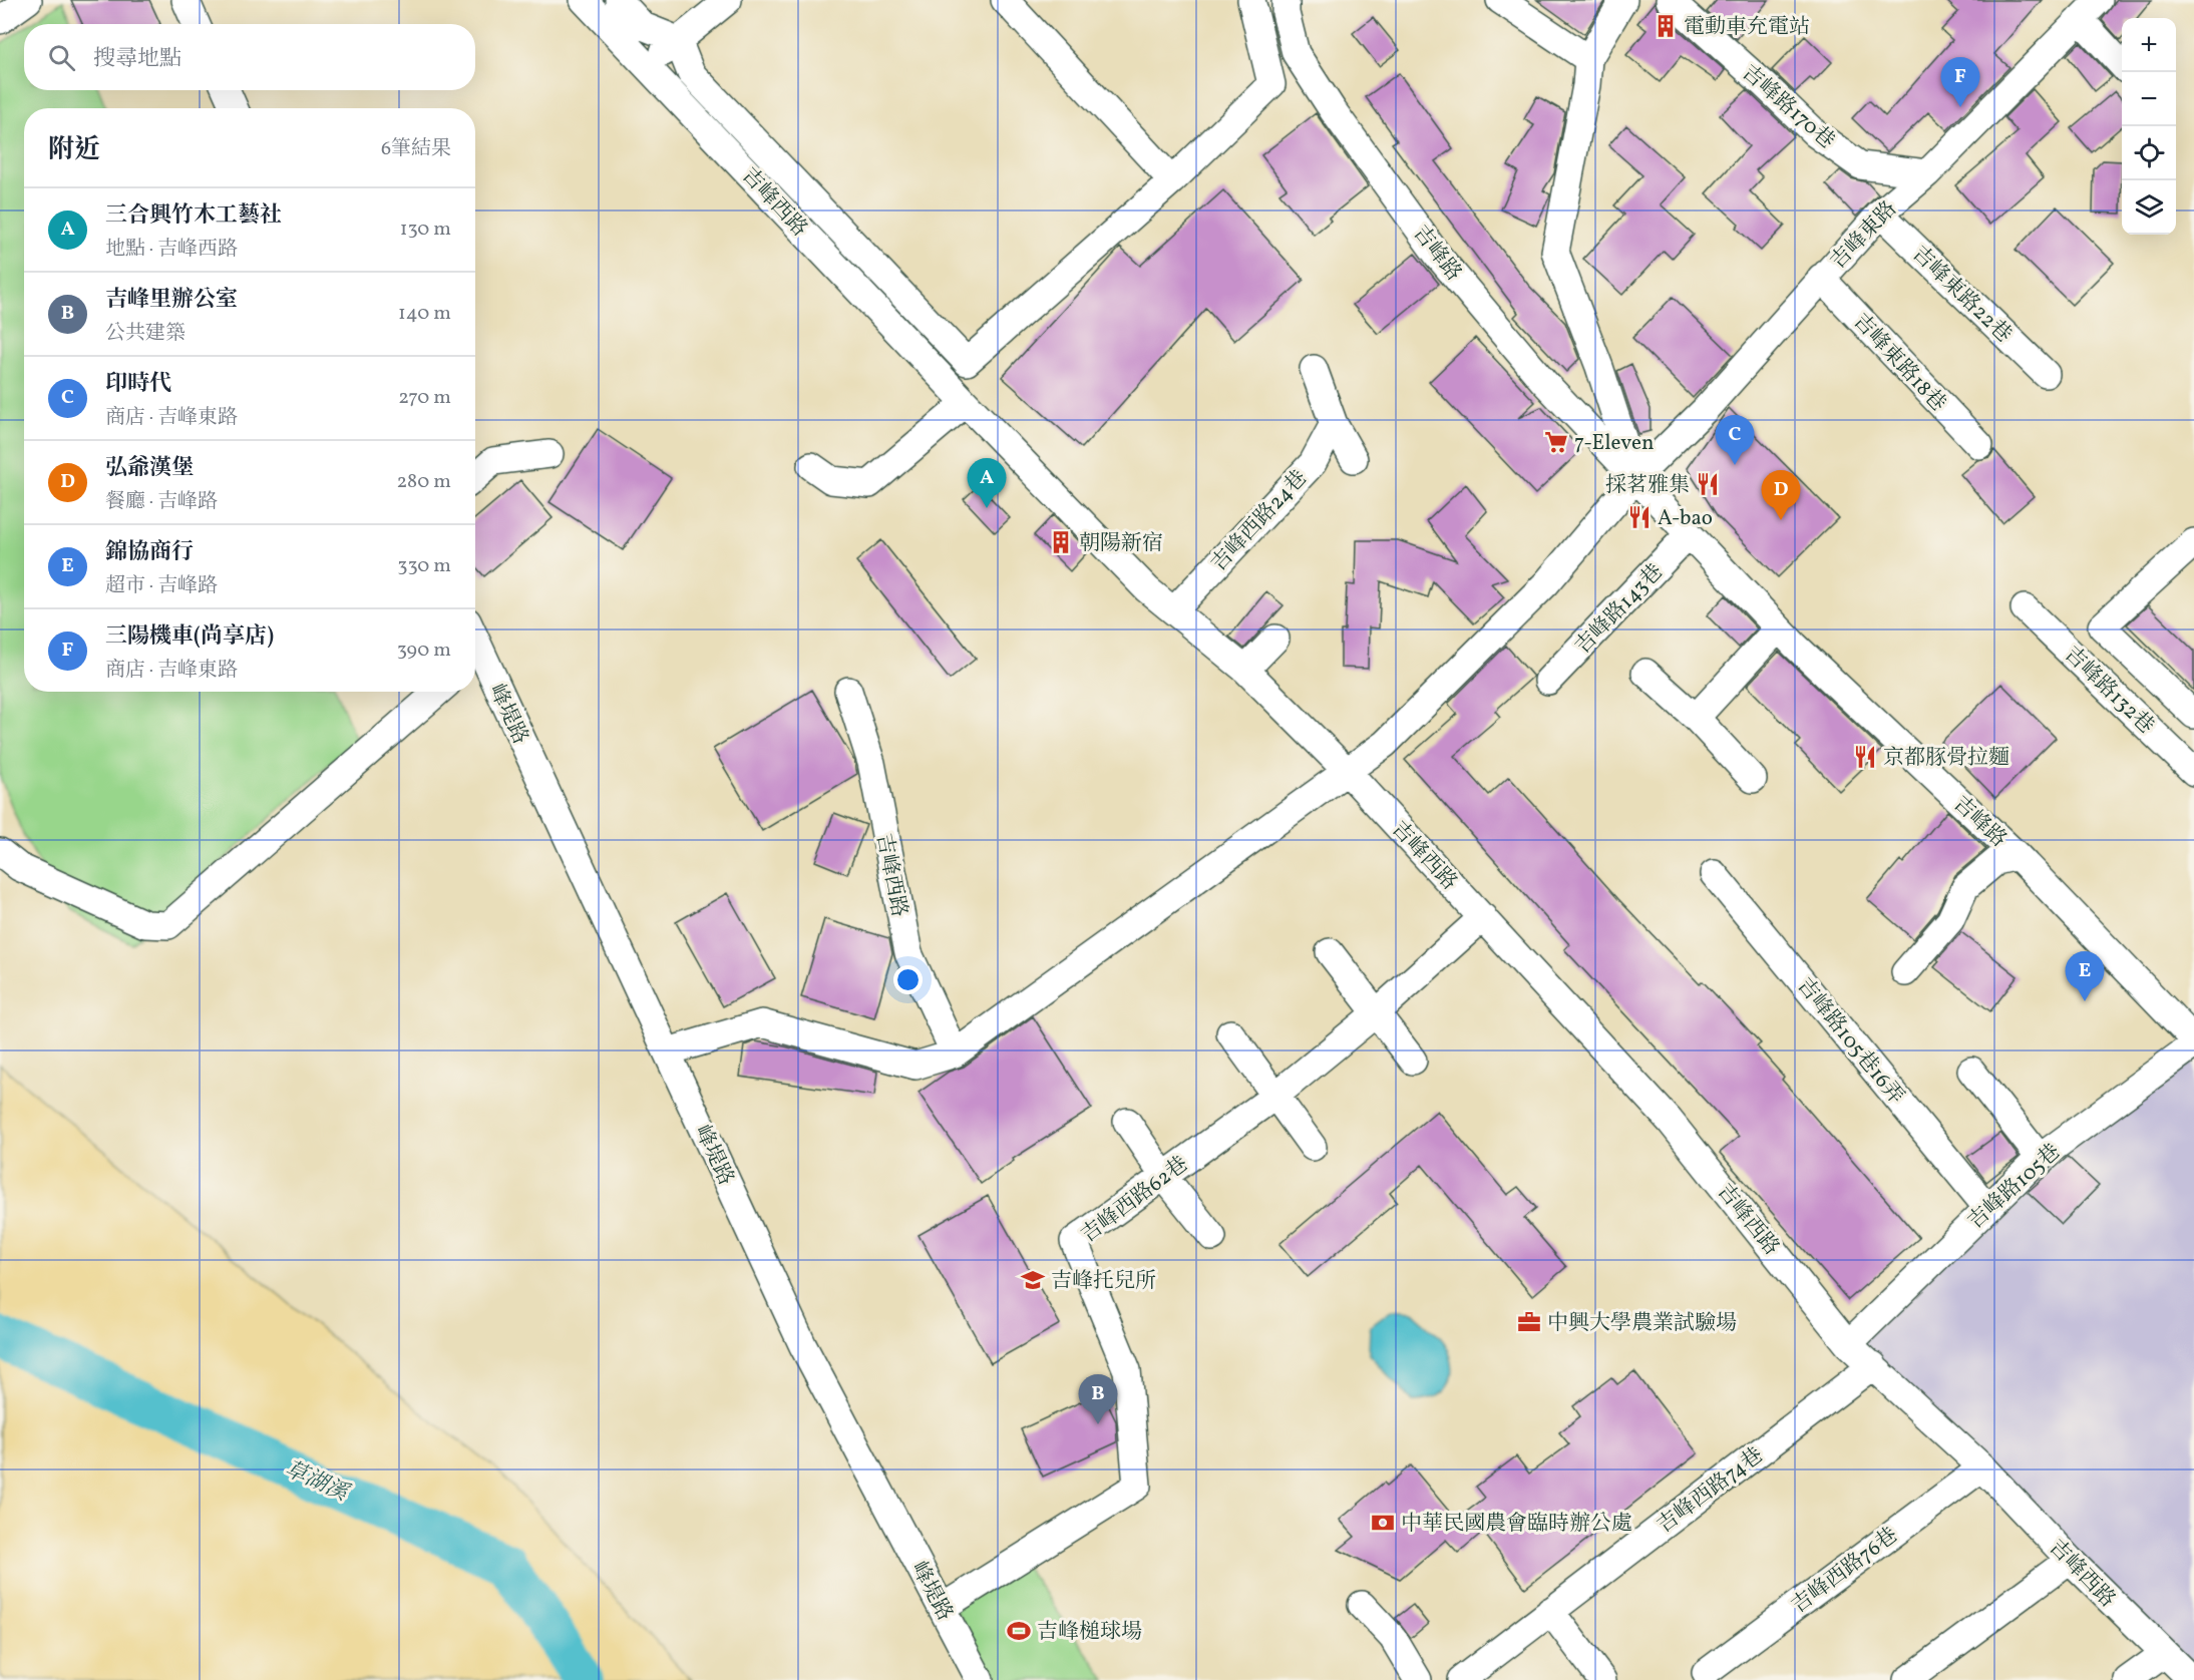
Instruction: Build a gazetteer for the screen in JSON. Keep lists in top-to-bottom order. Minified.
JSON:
{"streets":{"street":["吉峰路170巷","吉峰西路","吉峰東路","吉峰路","吉峰東路22巷","吉峰東路18巷","吉峰西路24巷","吉峰路143巷","吉峰路132巷","峰堤路","吉峰路105巷16弄","吉峰路105巷","吉峰西路62巷","吉峰西路74巷","吉峰西路76巷"]},"crossings":[["吉峰路170巷","吉峰東路"],["吉峰西路","吉峰西路24巷"],["吉峰西路","吉峰路105巷"],["吉峰西路","吉峰西路62巷"],["吉峰西路","吉峰西路74巷"],["吉峰西路","吉峰西路76巷"],["吉峰東路","吉峰路"],["吉峰東路","吉峰東路22巷"],["吉峰東路","吉峰東路18巷"],["吉峰路","吉峰路143巷"],["峰堤路","吉峰西路62巷"],["吉峰路105巷16弄","吉峰路105巷"]],"water":["草湖溪"],"places":{"building":["電動車充電站","朝陽新宿"],"supermarket":["7-Eleven"],"restaurant":["採茗雅集","A-bao","京都豚骨拉麵"],"school or university":["吉峰托兒所"],"office":["中興大學農業試驗場"],"bank":["中華民國農會臨時辦公處"],"sports":["吉峰槌球場"]},"page":{"map_buttons":["+","−"],"search":"搜尋地點","pins":["F","C","A","D","E","B"],"heading":["附近","6筆結果"],"list":[{"mark":"A","name":"三合興竹木工藝社","note":"地點 · 吉峰西路","value":"130 m"},{"mark":"B","name":"吉峰里辦公室","note":"公共建築","value":"140 m"},{"mark":"C","name":"印時代","note":"商店 · 吉峰東路","value":"270 m"},{"mark":"D","name":"弘爺漢堡","note":"餐廳 · 吉峰路","value":"280 m"},{"mark":"E","name":"錦協商行","note":"超市 · 吉峰路","value":"330 m"},{"mark":"F","name":"三陽機車(尚享店)","note":"商店 · 吉峰東路","value":"390 m"}]}}
